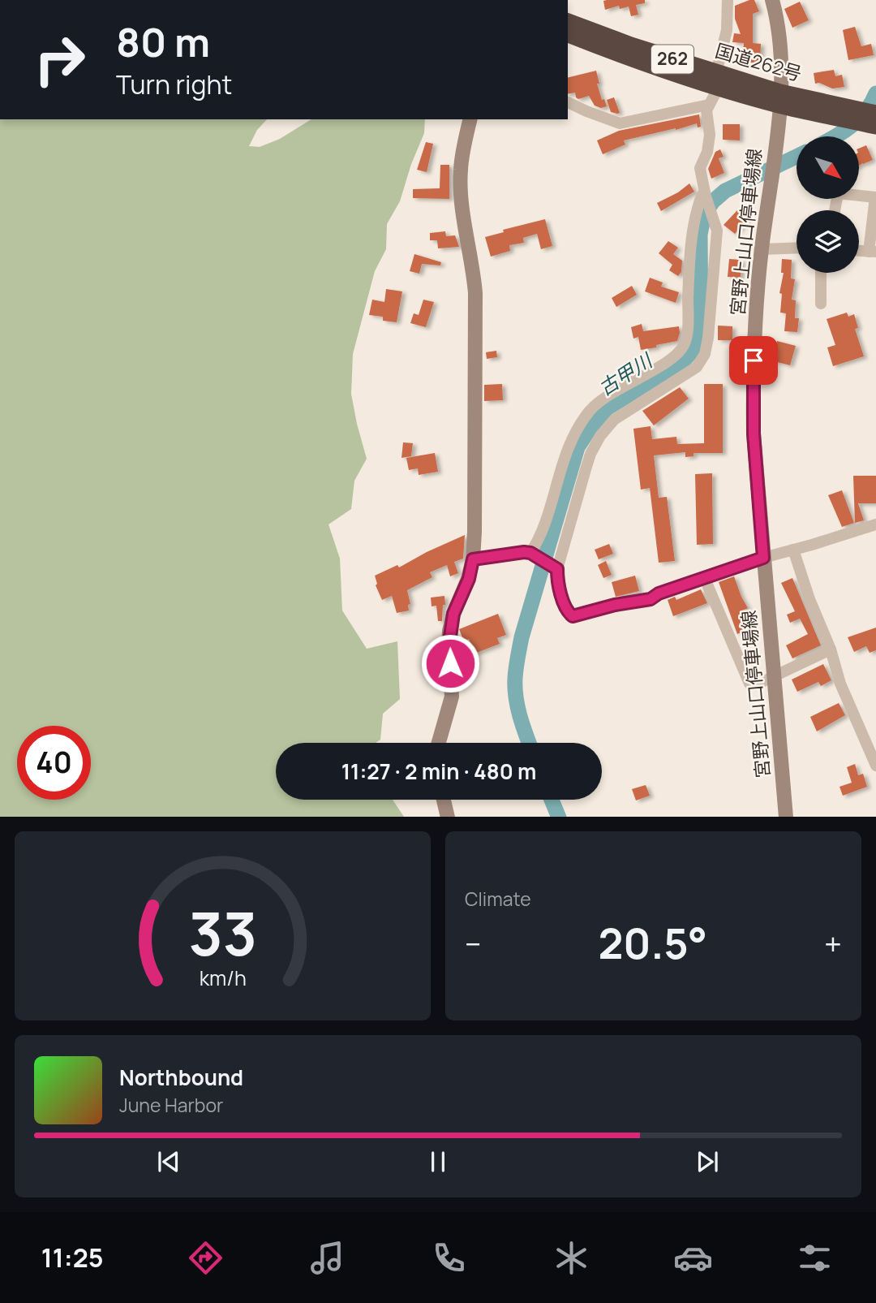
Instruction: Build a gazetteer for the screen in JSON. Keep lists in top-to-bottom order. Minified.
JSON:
{"streets":{"highway":["262","国道262号"],"street":["宮野上山口停車場線"]},"crossings":[["国道262号","宮野上山口停車場線"]],"water":["古甲川"],"north":"bottom right","page":{"turn":["80 m","Turn right"],"limit":"40","trip":"11:27 · 2 min · 480 m","tile":"Climate","heat":["−","20.5°","+"],"song":["Northbound","June Harbor"],"tabs":"11:25","gauge":["33","km/h"]}}
